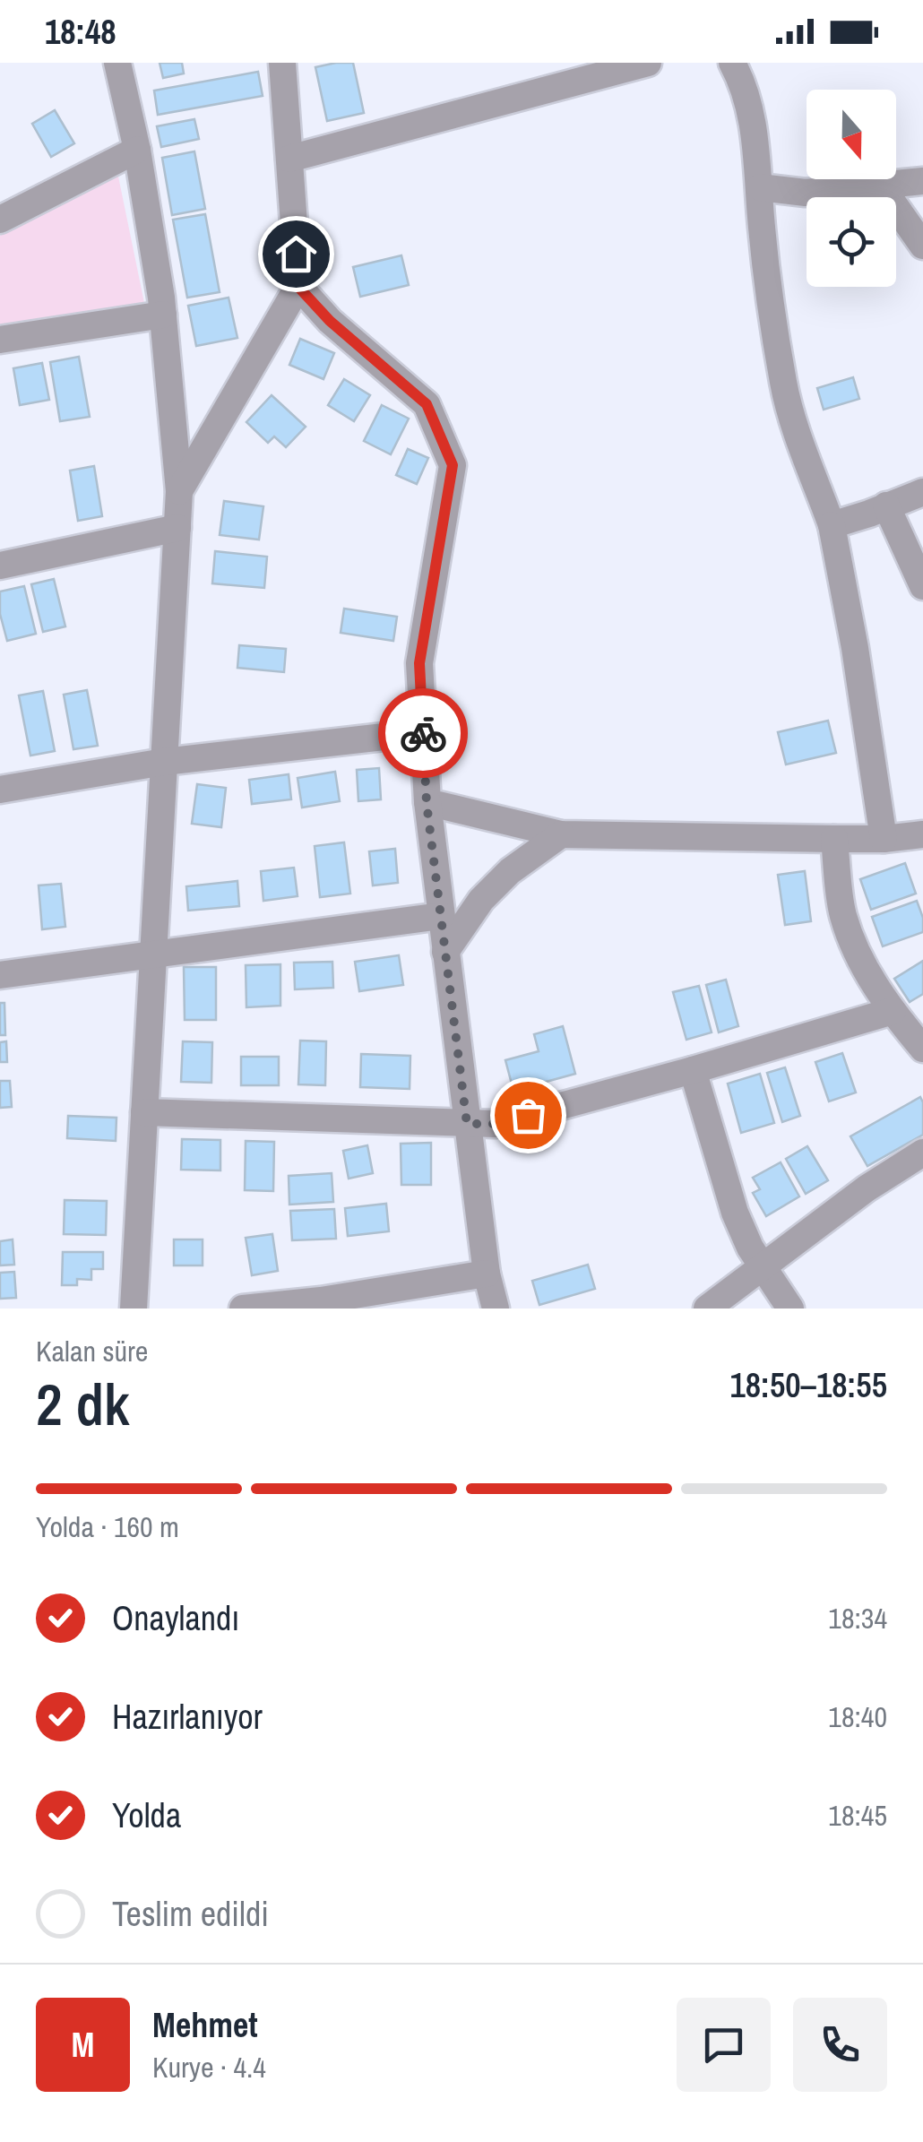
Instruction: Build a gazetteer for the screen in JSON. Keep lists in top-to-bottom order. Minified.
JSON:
{"north":"bottom","page":{"status":"18:48","heading":["2 dk","Kalan süre","18:50–18:55"],"panel":["Mehmet","Kurye · 4.4"],"bar":"Yolda · 160 m","list":[["Onaylandı","18:34"],["Hazırlanıyor","18:40"],["Yolda","18:45"],"Teslim edildi"],"round":"M"}}
